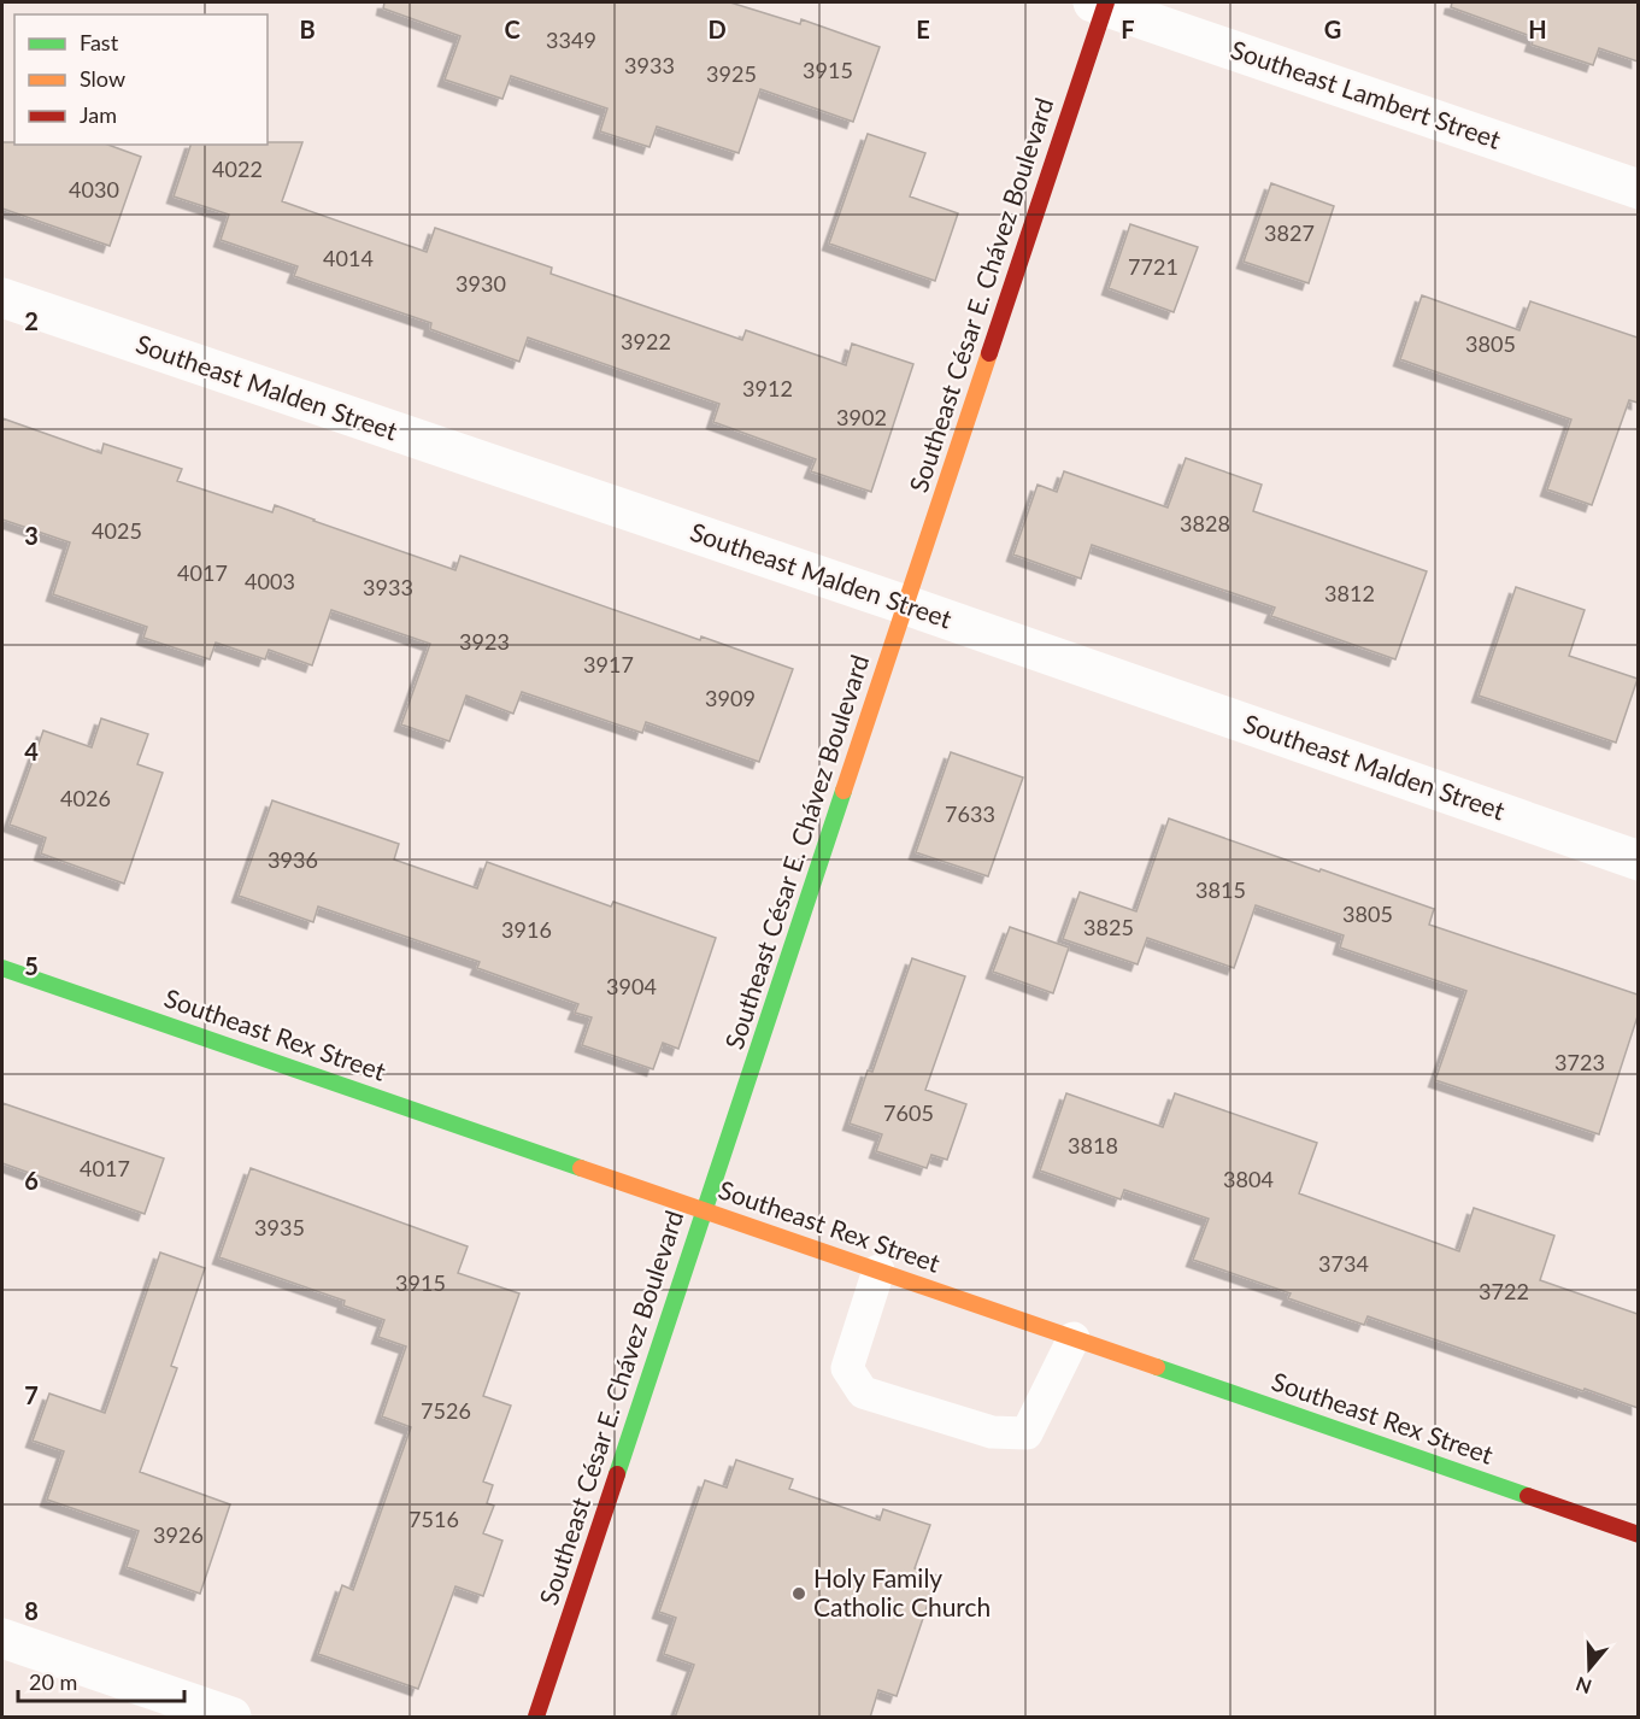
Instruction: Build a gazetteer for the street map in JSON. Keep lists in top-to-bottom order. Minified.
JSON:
{"streets":{"street":["Southeast Lambert Street","Southeast César E. Chávez Boulevard","Southeast Malden Street","Southeast Rex Street"]},"crossings":[["Southeast Lambert Street","Southeast César E. Chávez Boulevard"],["Southeast César E. Chávez Boulevard","Southeast Malden Street"],["Southeast César E. Chávez Boulevard","Southeast Rex Street"]],"places":["Holy Family Catholic Church"],"house_numbers":["3349","3933","3915","3925","4022","4030","3827","4014","7721","3930","3922","3805","3912","3902","3828","4025","4017","4003","3933","3812","3923","3917","3909","4026","7633","3936","3815","3805","3825","3916","3904","3723","7605","3818","4017","3804","3935","3734","3915","3722","7526","7516","3926"],"legend":["Fast","Slow","Jam"],"scale_bar":"20 m","north":"bottom","grid":{"columns":["B","C","D","E","F","G","H"],"rows":["2","3","4","5","6","7","8"]}}
